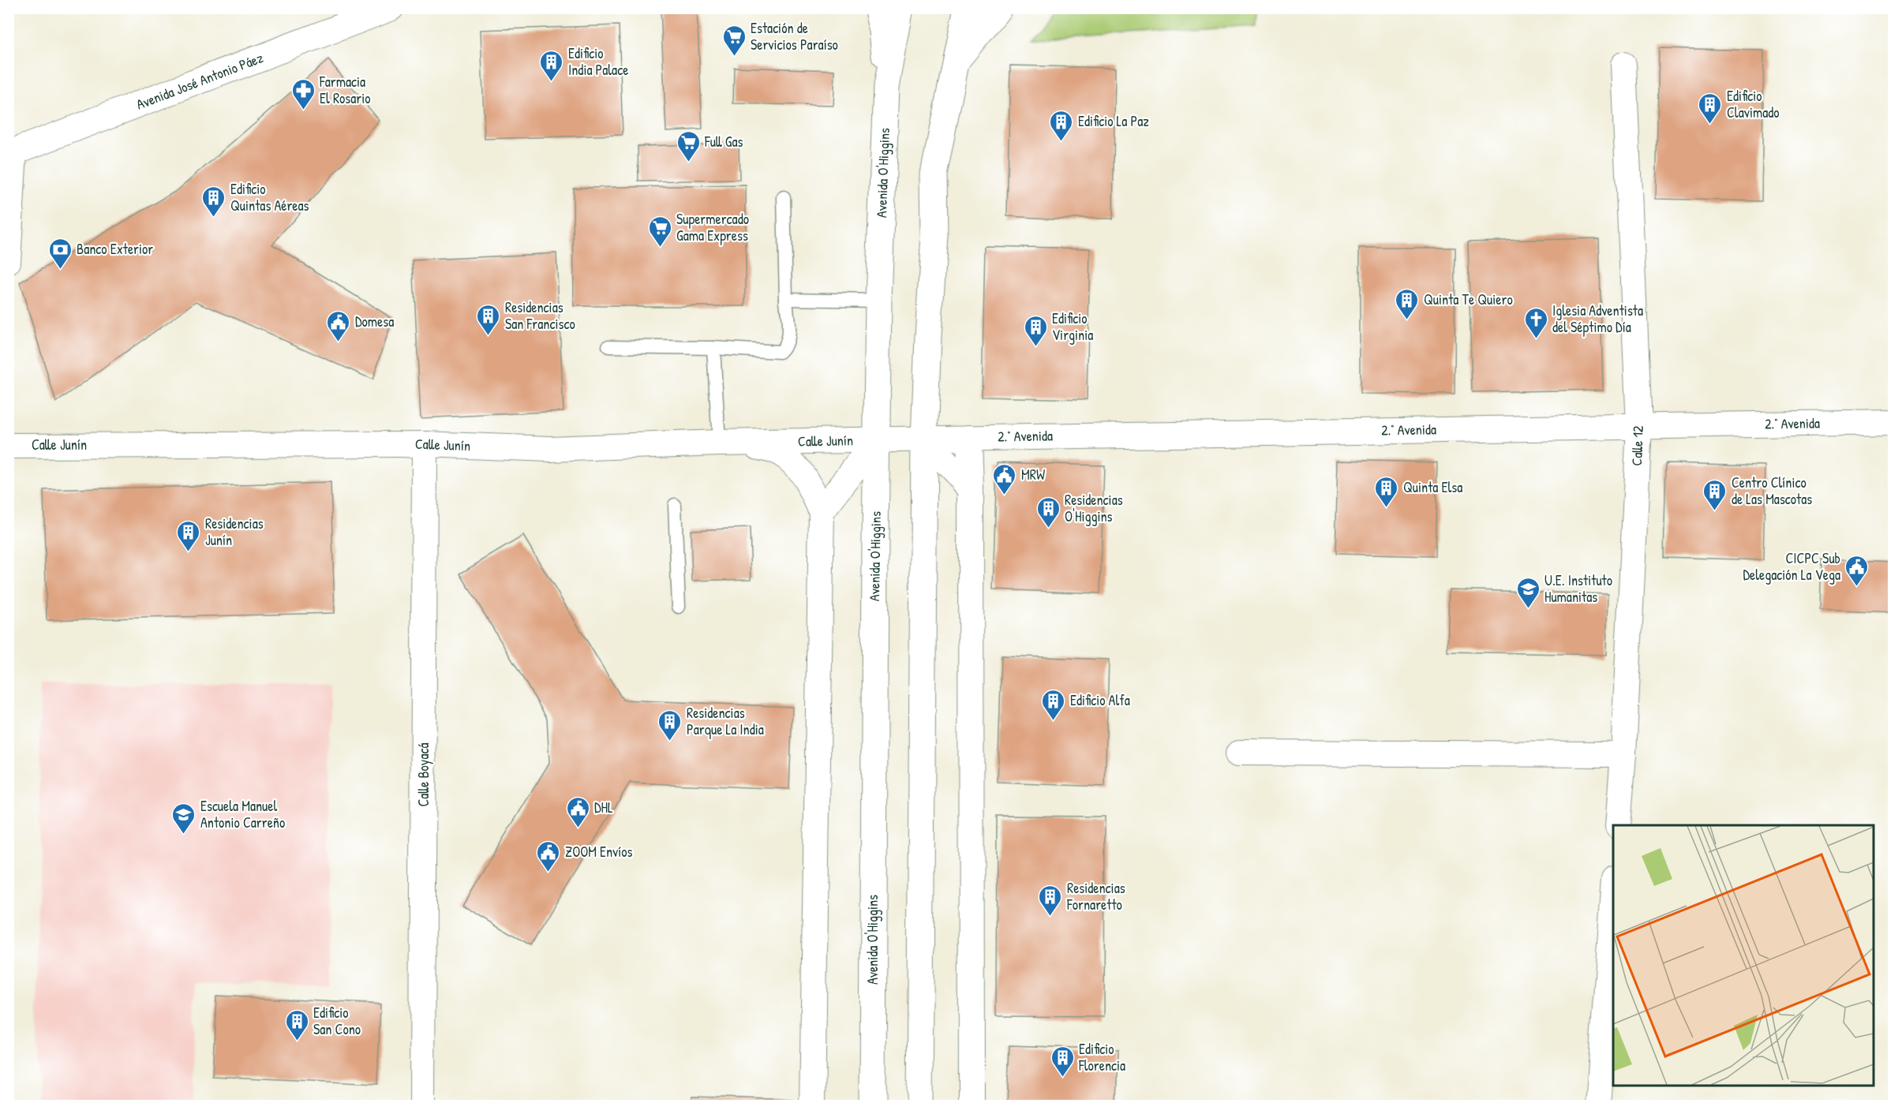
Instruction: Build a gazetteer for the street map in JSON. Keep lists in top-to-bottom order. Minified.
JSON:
{"streets":{"main road":["Avenida José Antonio Páez","Avenida O'Higgins"],"street":["2.° Avenida","Calle Junín","Calle 12","Calle Boyacá"]},"crossings":[["Avenida O'Higgins","Calle Junín"],["2.° Avenida","Calle Junín"],["2.° Avenida","Calle 12"],["Calle Junín","Calle Boyacá"]],"places":{"supermarket":["Estación de Servicios Paraíso","Full Gas","Supermercado Gama Express"],"building":["Edificio India Palace","Edificio Clavimado","Edificio La Paz","Edificio Quintas Aéreas","Quinta Te Quiero","Residencias San Francisco","Edificio Virginia","Quinta Elsa","Centro Clínico de Las Mascotas","Residencias O'Higgins","Residencias Junín","Edificio Alfa","Residencias Parque La India","Residencias Fornaretto","Edificio San Cono","Edificio Florencia"],"pharmacy":["Farmacia El Rosario"],"bank":["Banco Exterior"],"church":["Iglesia Adventista del Séptimo Día"],"public building":["Domesa","MRW","CICPC Sub Delegación La Vega","DHL","ZOOM Envíos"],"school or university":["U.E. Instituto Humanitas","Escuela Manuel Antonio Carreño"]}}
